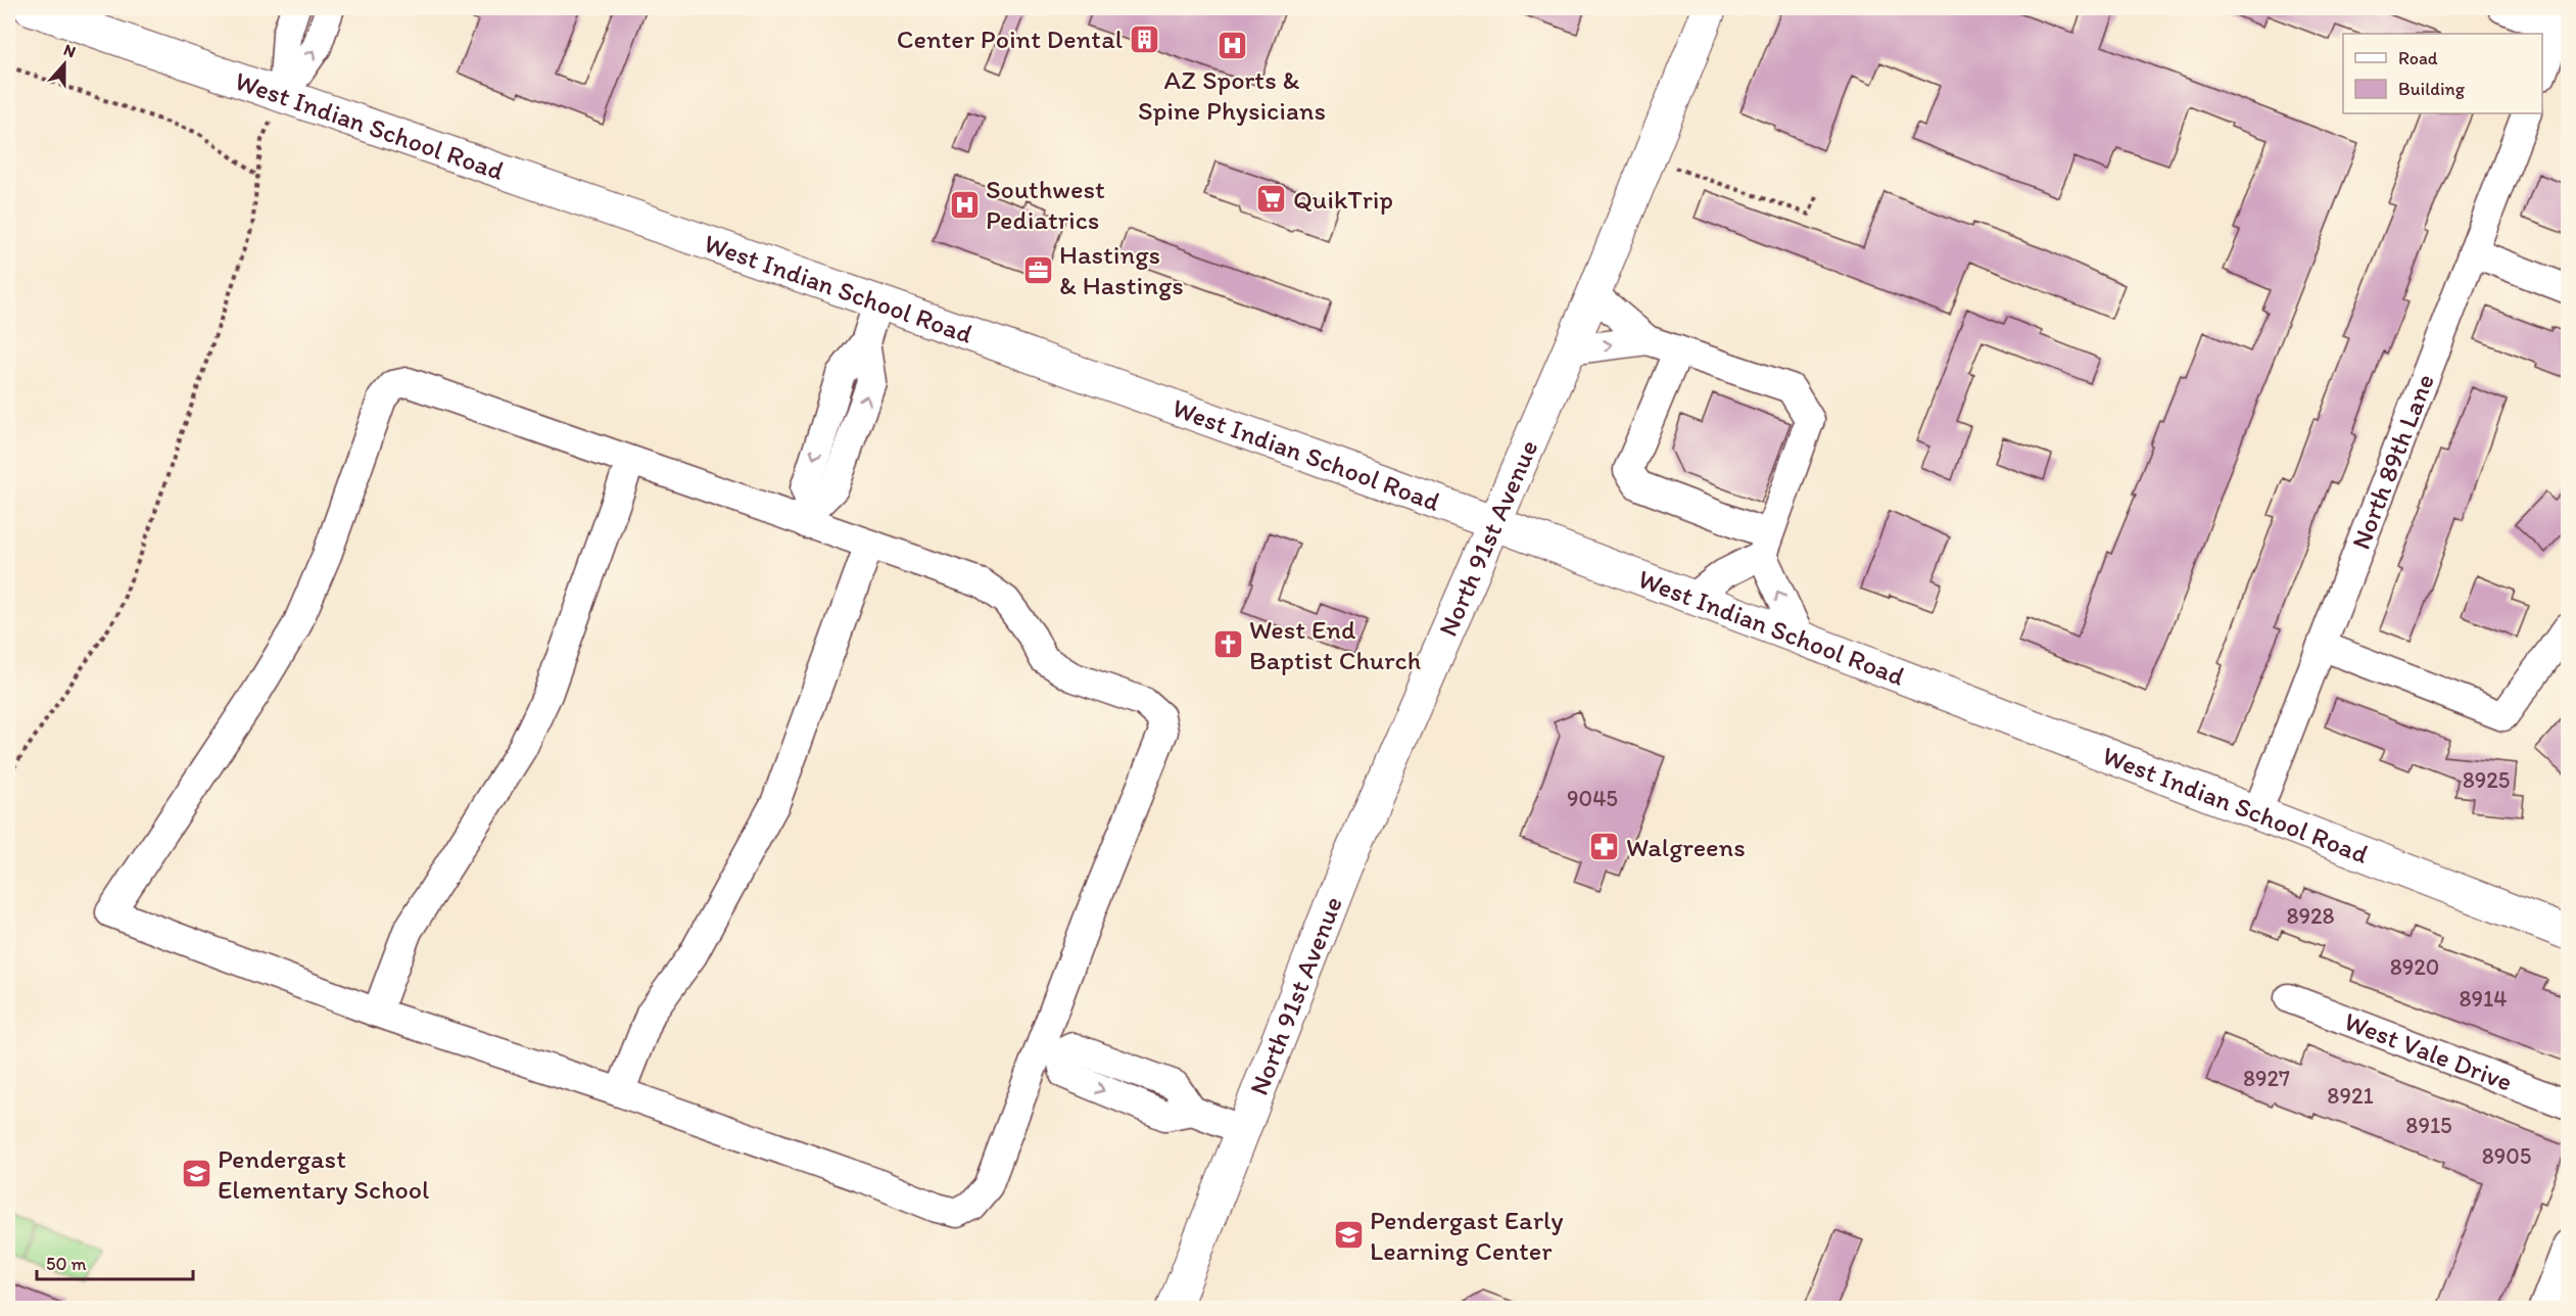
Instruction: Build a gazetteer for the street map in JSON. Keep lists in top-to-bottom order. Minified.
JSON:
{"streets":{"main road":["West Indian School Road","North 91st Avenue"],"street":["North 89th Lane","West Vale Drive"]},"crossings":[["West Indian School Road","North 89th Lane"],["West Indian School Road","North 91st Avenue"]],"places":{"building":["Center Point Dental"],"hospital":["AZ Sports & Spine Physicians","Southwest Pediatrics"],"supermarket":["QuikTrip"],"office":["Hastings & Hastings"],"church":["West End Baptist Church"],"pharmacy":["Walgreens"],"school or university":["Pendergast Elementary School","Pendergast Early Learning Center"]},"house_numbers":["8925","9045","8928","8920","8914","8927","8921","8915","8905"],"legend":["Road","Building"],"scale_bar":"50 m","north":"top"}
